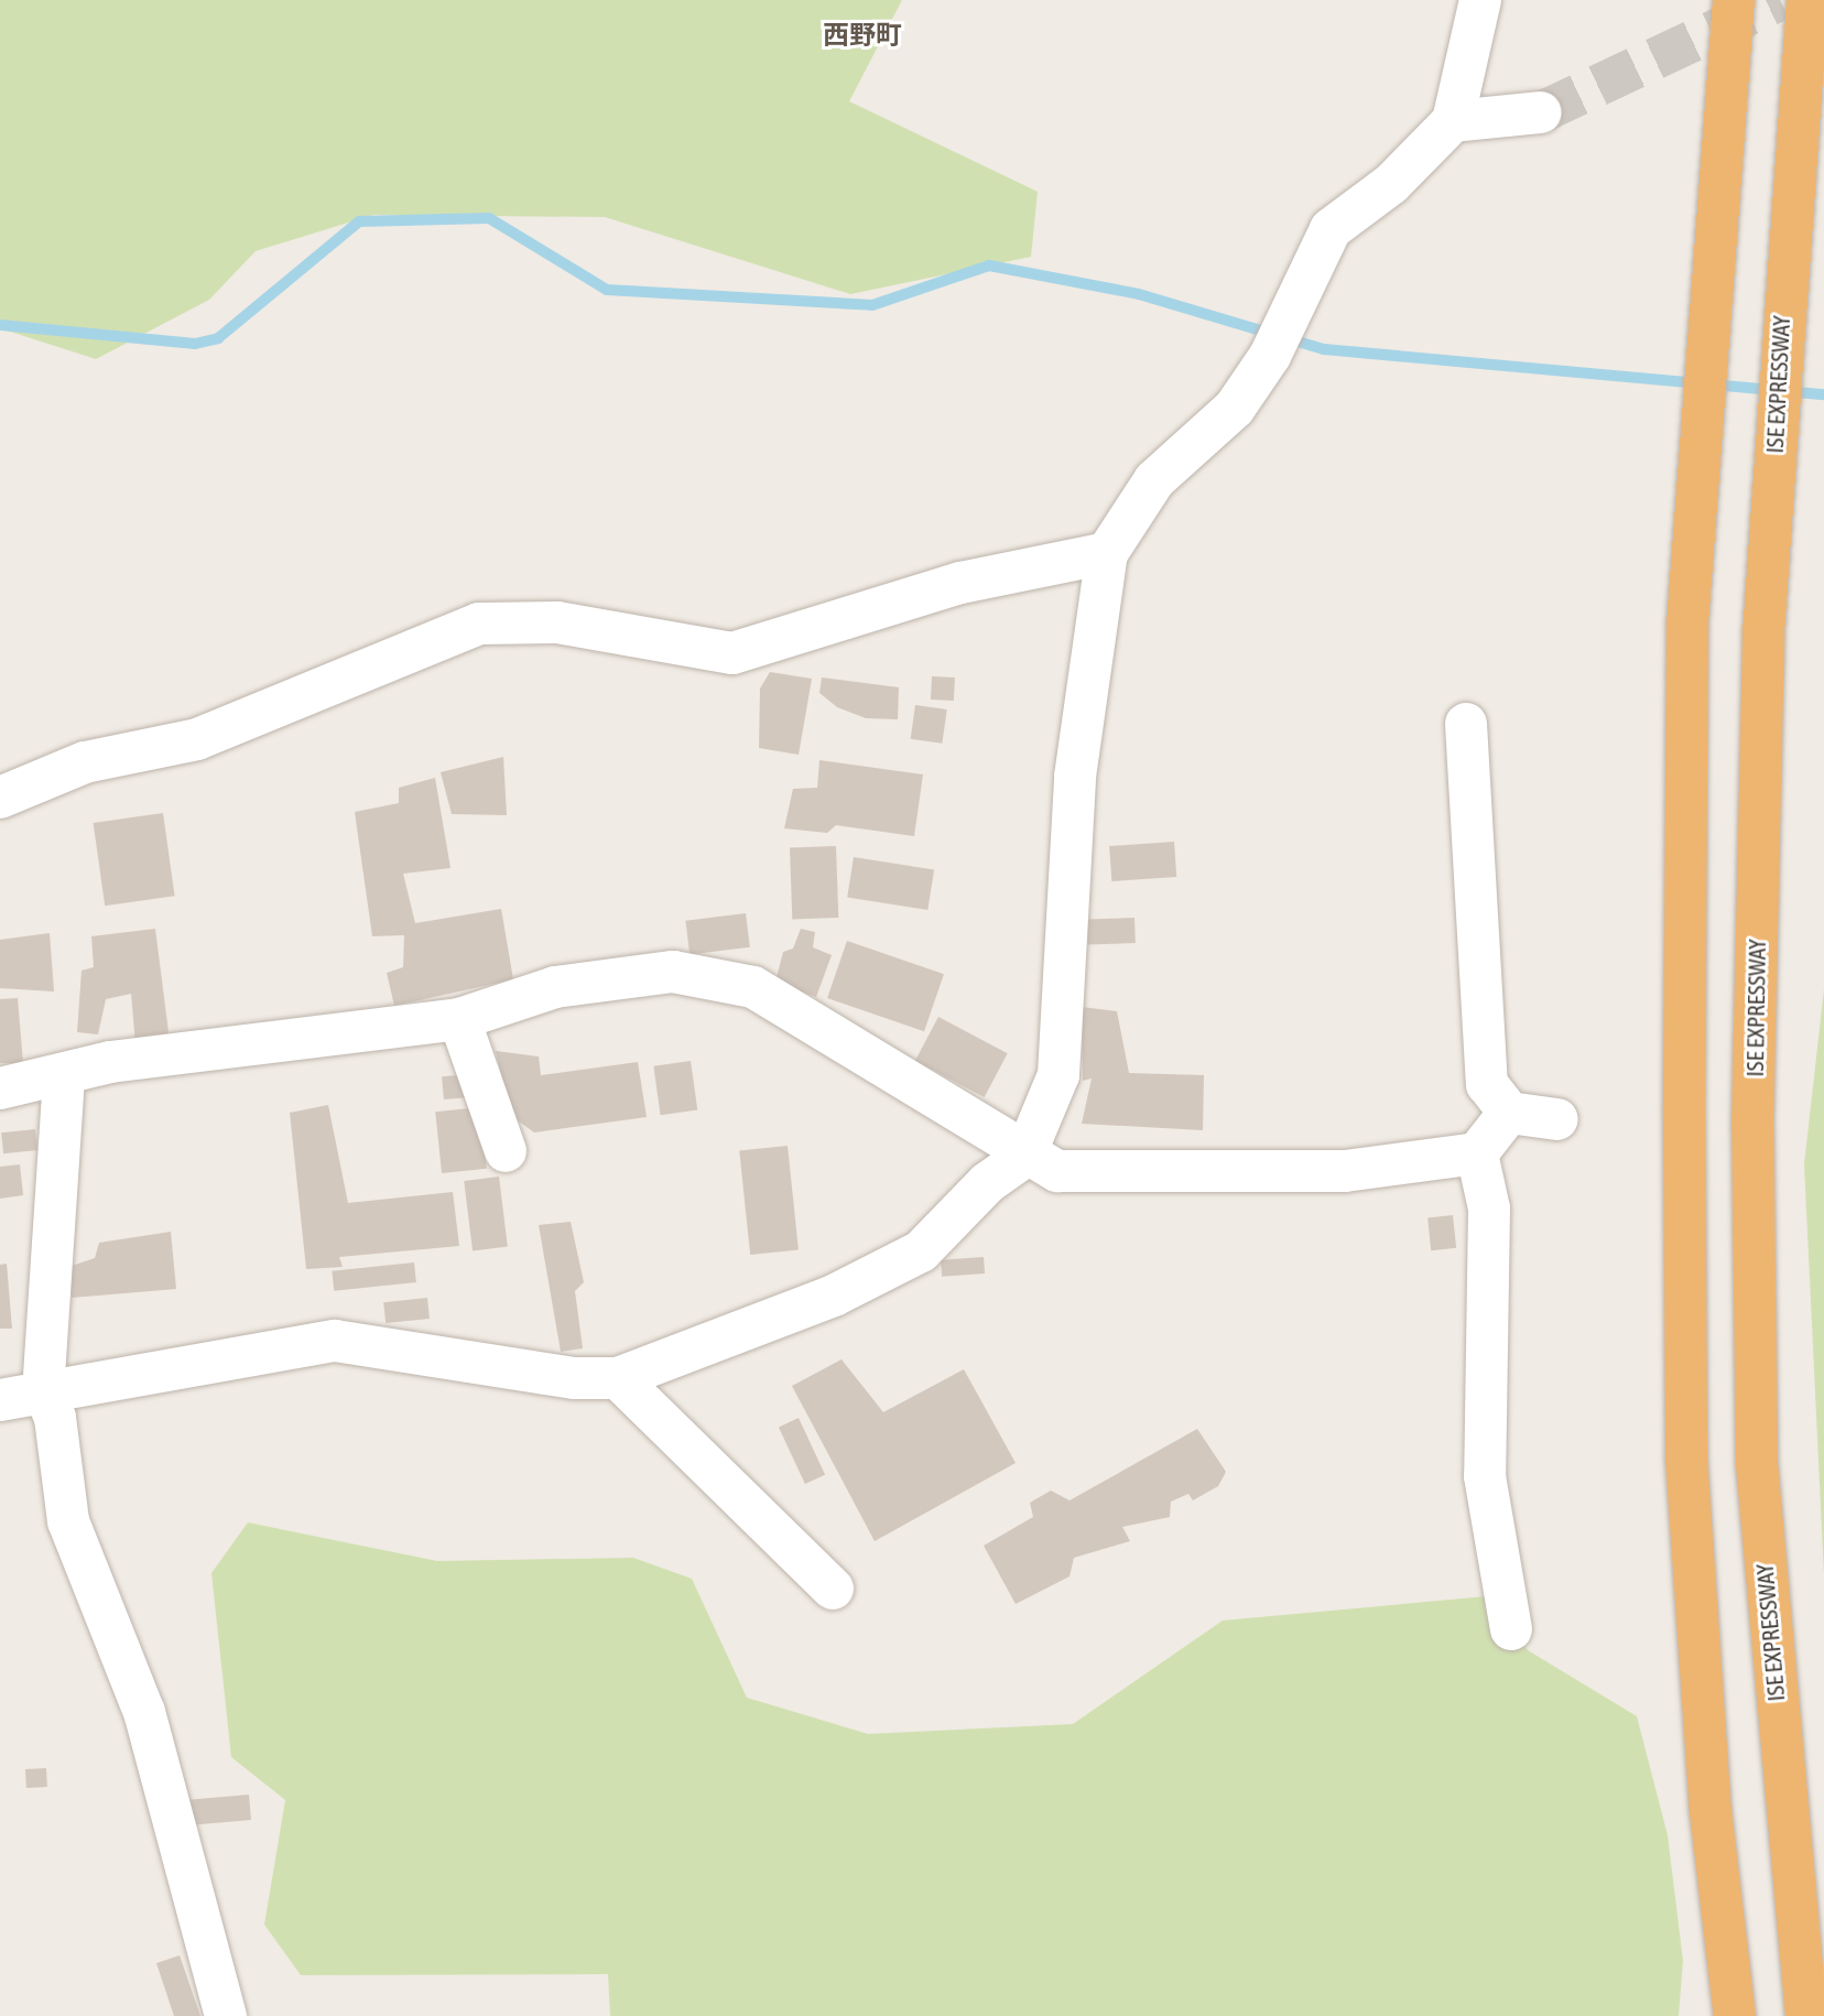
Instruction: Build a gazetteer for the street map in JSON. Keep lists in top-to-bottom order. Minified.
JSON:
{"streets":{"highway":["ISE EXPRESSWAY"]},"districts":["西野町"]}
